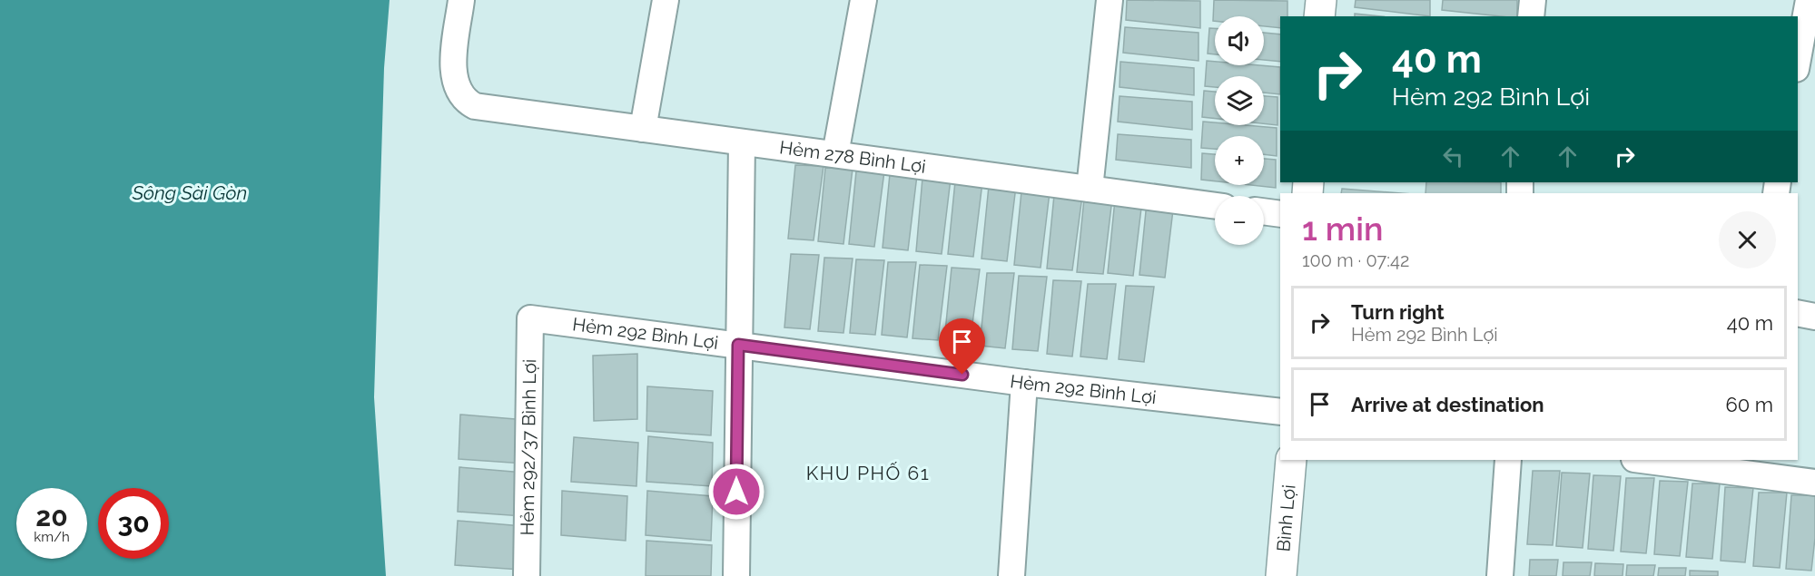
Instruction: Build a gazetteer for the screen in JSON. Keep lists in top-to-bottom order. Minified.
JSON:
{"streets":{"street":["Hẻm 278 Bình Lợi","Hẻm 292 Bình Lợi","Hẻm 292/37 Bình Lợi","Bình Lợi"]},"crossings":[["Hẻm 292 Bình Lợi","Hẻm 292/37 Bình Lợi"]],"districts":["KHU PHỐ 61"],"water":["Sông Sài Gòn"],"page":{"map_buttons":["+","−"],"turn":["40 m","Hẻm 292 Bình Lợi"],"heading":["1 min","100 m · 07:42"],"list":[{"name":"Turn right","note":"Hẻm 292 Bình Lợi","value":"40 m"},{"name":"Arrive at destination","value":"60 m"}],"speed":"20 km/h","limit":"30"}}
